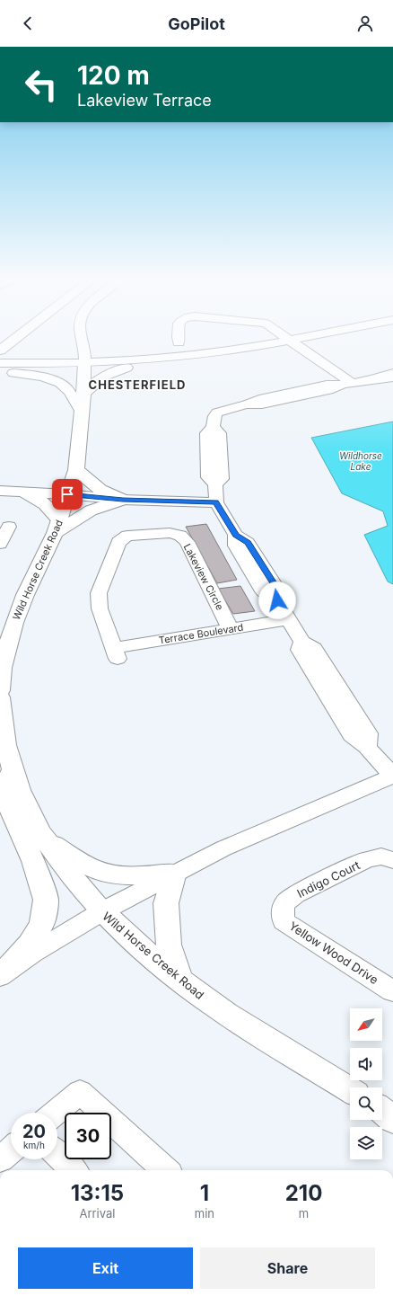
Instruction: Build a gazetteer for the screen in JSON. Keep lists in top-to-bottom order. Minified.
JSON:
{"streets":{"main road":["Wild Horse Creek Road"],"street":["Lakeview Circle","Terrace Boulevard","Indigo Court","Yellow Wood Drive"]},"crossings":[["Lakeview Circle","Terrace Boulevard"],["Indigo Court","Yellow Wood Drive"]],"districts":["CHESTERFIELD"],"water":["Wildhorse Lake"],"north":"bottom left","page":{"header":"GoPilot","turn":["120 m","Lakeview Terrace"],"speed":"20 km/h","limit":"30","eta":["13:15","Arrival","1","min","210","m"],"buttons":["Exit","Share"]}}
